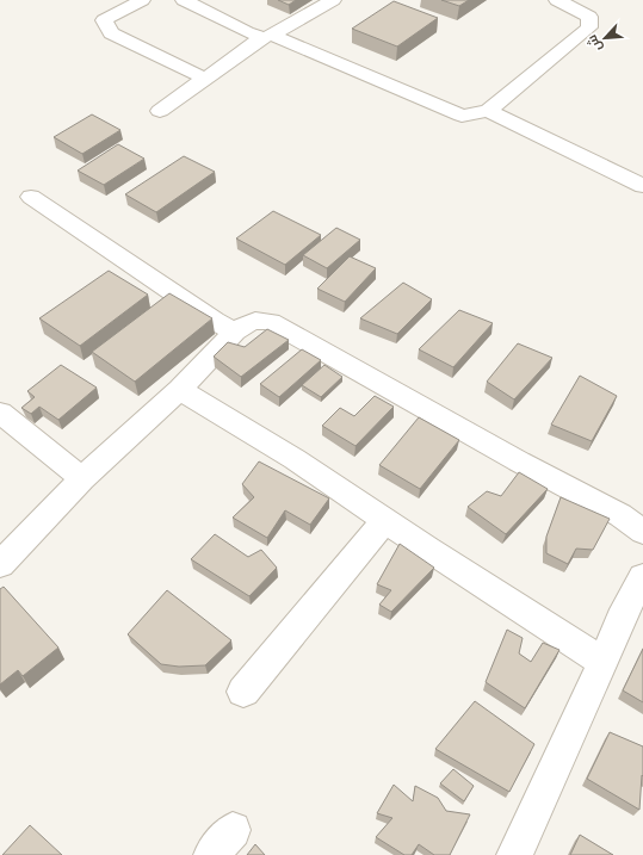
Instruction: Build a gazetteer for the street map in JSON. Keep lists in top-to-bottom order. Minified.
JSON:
{"north":"bottom left"}
